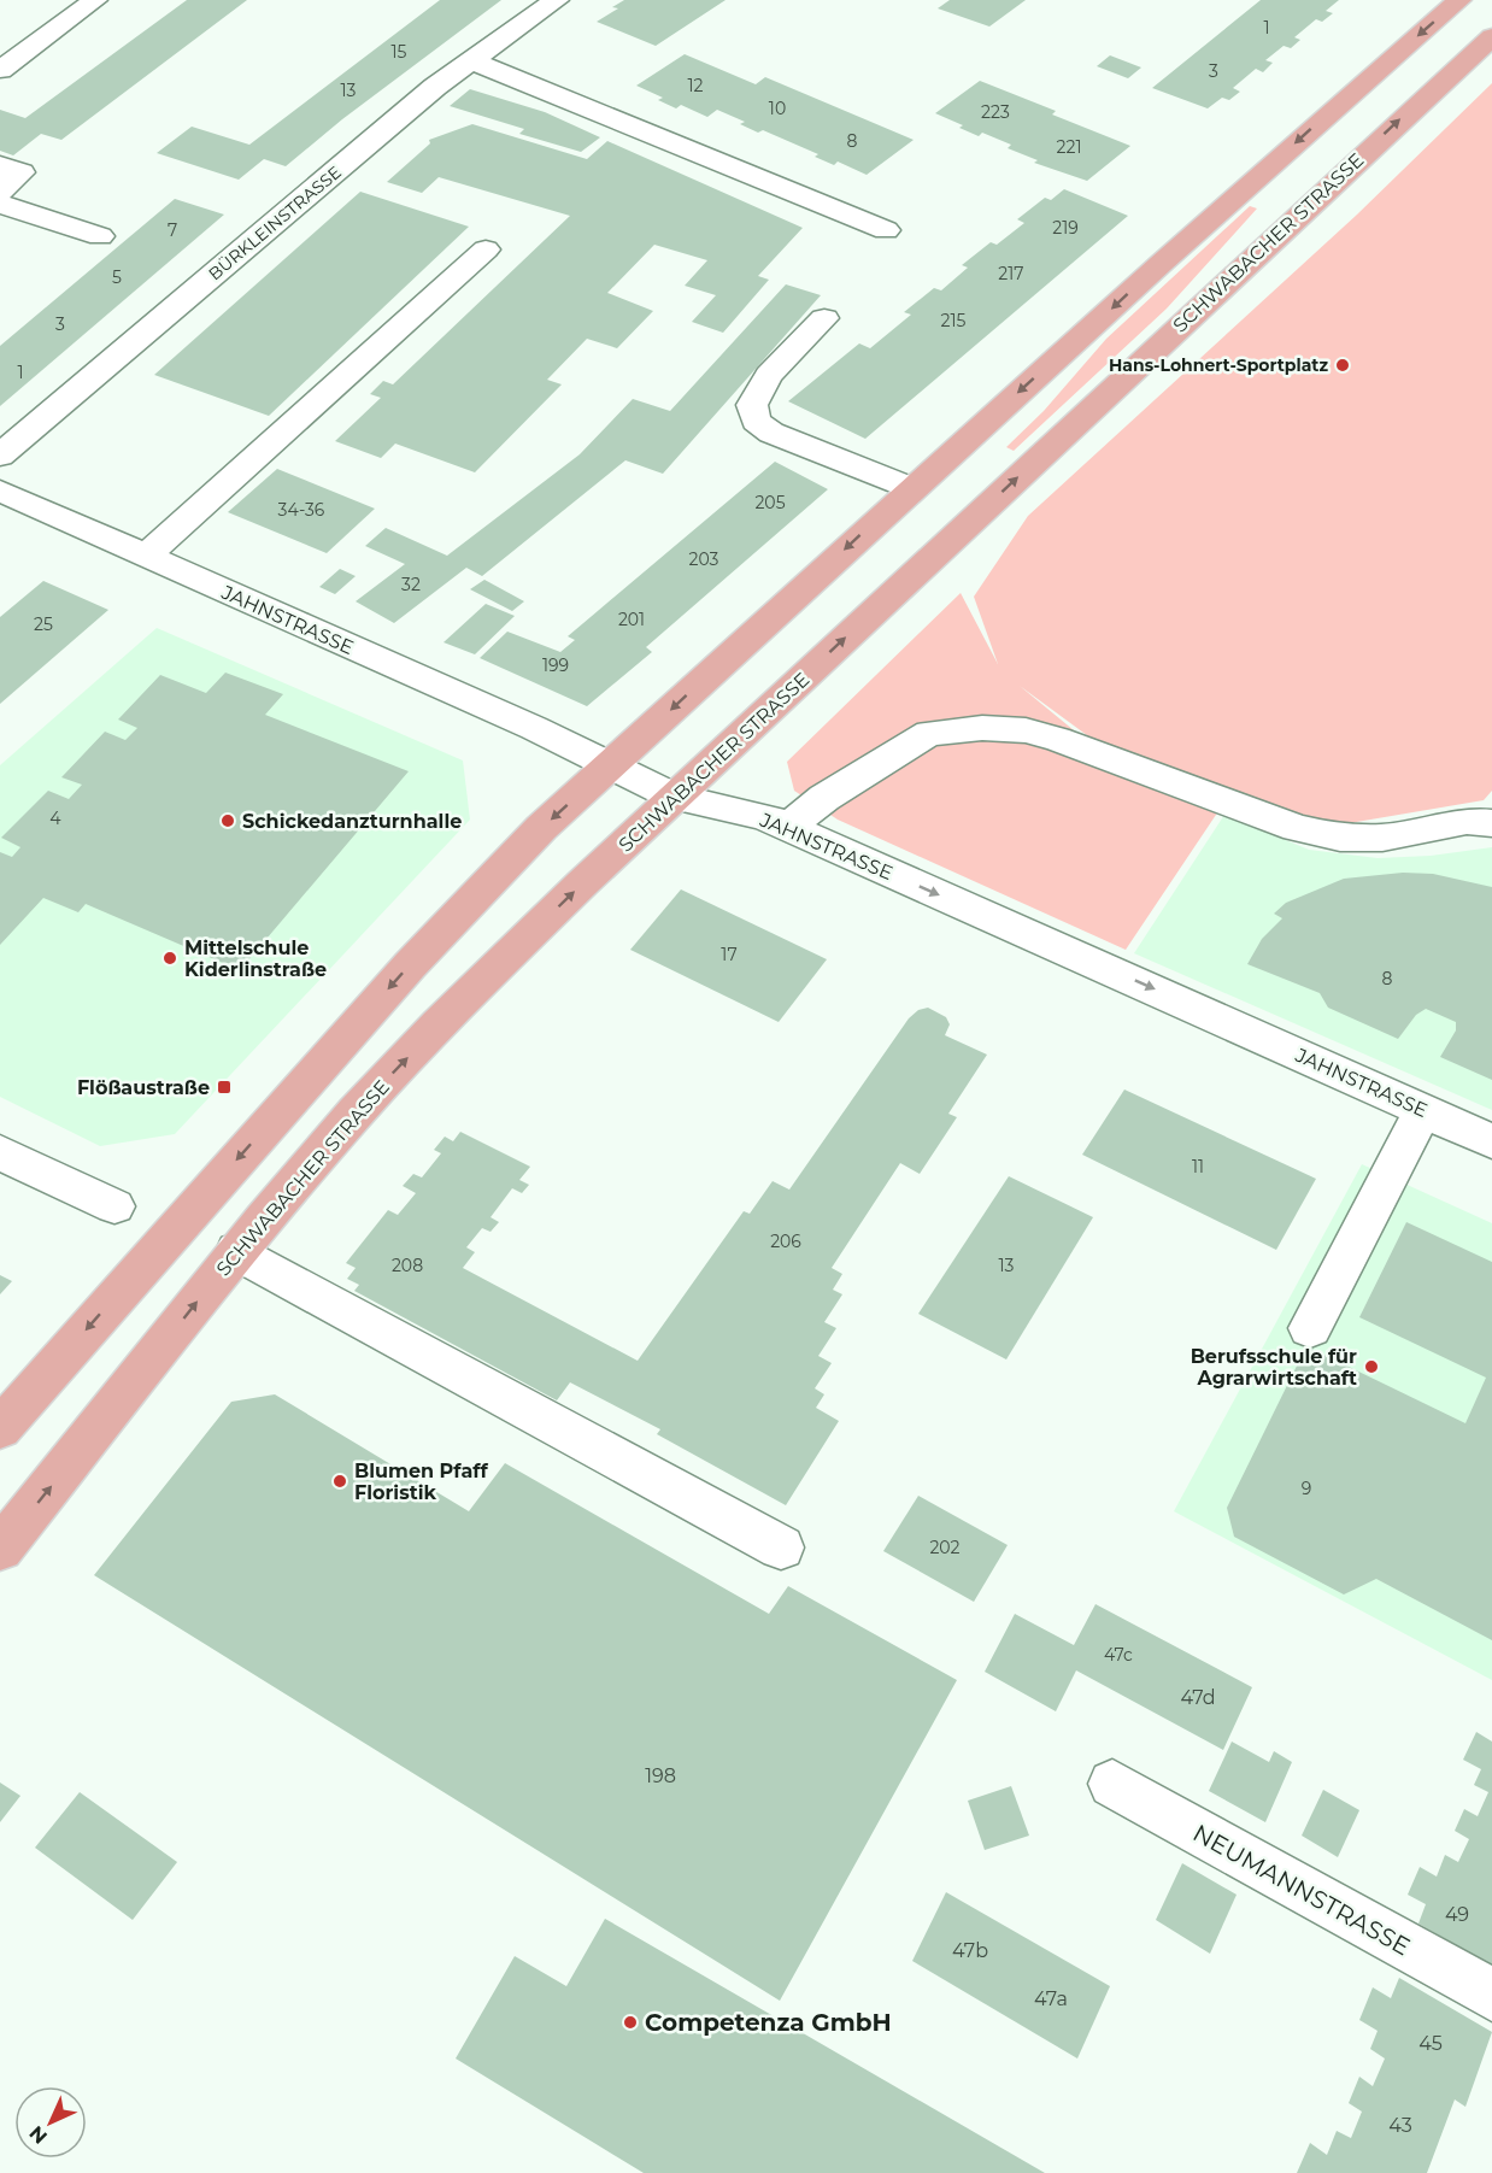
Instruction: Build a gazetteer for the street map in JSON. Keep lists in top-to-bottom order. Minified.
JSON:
{"streets":{"main road":["SCHWABACHER STRASSE"],"street":["BÜRKLEINSTRASSE","JAHNSTRASSE","NEUMANNSTRASSE"]},"crossings":[["SCHWABACHER STRASSE","JAHNSTRASSE"]],"one_way":["JAHNSTRASSE"],"places":{"other":["Hans-Lohnert-Sportplatz","Schickedanzturnhalle","Mittelschule Kiderlinstraße","Berufsschule für Agrarwirtschaft","Blumen Pfaff Floristik","Competenza GmbH"],"transit":["Flößaustraße"]},"house_numbers":["1","15","3","12","13","10","223","8","221","219","7","217","5","215","3","1","205","34-36","203","32","201","25","199","4","17","8","11","206","208","13","9","202","47c","47d","198","49","47b","47a","45","43"],"north":"bottom left"}
